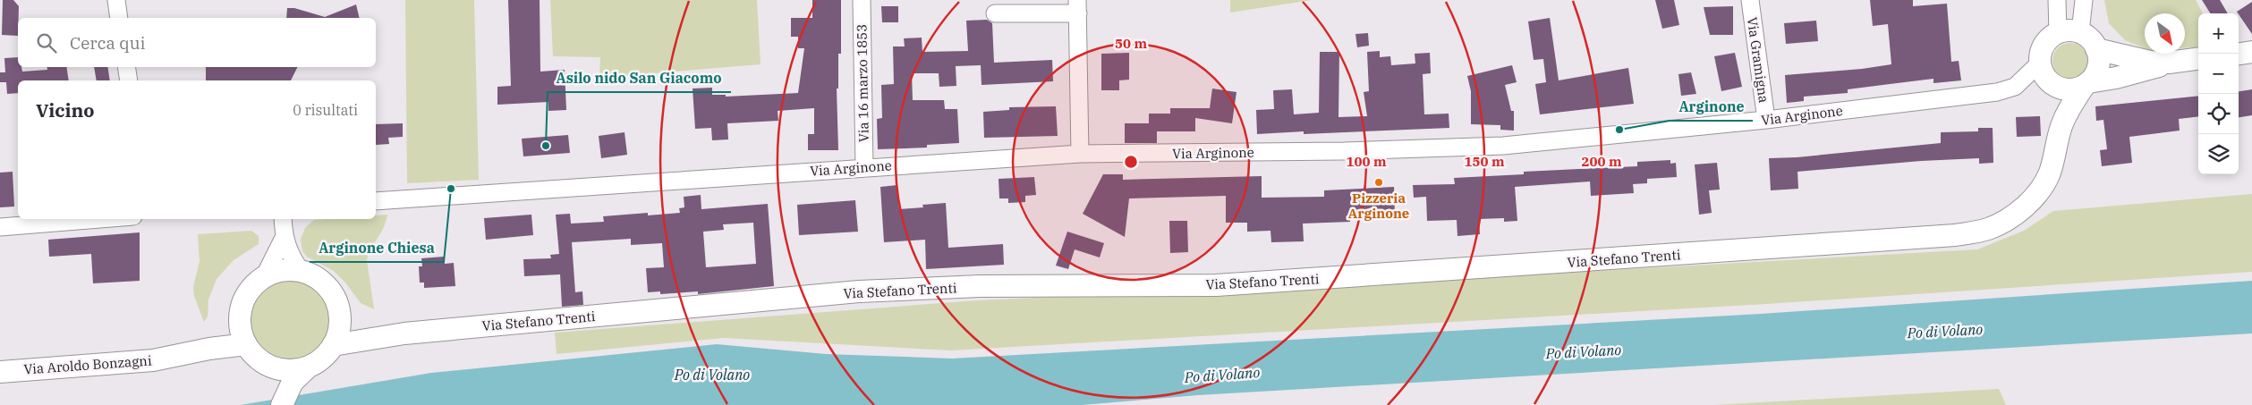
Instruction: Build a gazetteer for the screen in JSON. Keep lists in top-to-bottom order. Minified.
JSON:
{"streets":{"main road":["Via Stefano Trenti","Via Aroldo Bonzagni"],"street":["Via Gramigna","Via 16 marzo 1853","Via Arginone"]},"crossings":[["Via Gramigna","Via Arginone"],["Via 16 marzo 1853","Via Arginone"],["Via Arginone","Via Stefano Trenti"],["Via Stefano Trenti","Via Aroldo Bonzagni"]],"water":["Po di Volano"],"places":["Arginone","Asilo nido San Giacomo","Pizzeria Arginone","Arginone Chiesa"],"north":"bottom right","page":{"map_buttons":["+","−"],"search":"Cerca qui","heading":["Vicino","0 risultati"]},"rings":["50 m","100 m","150 m","200 m"]}
